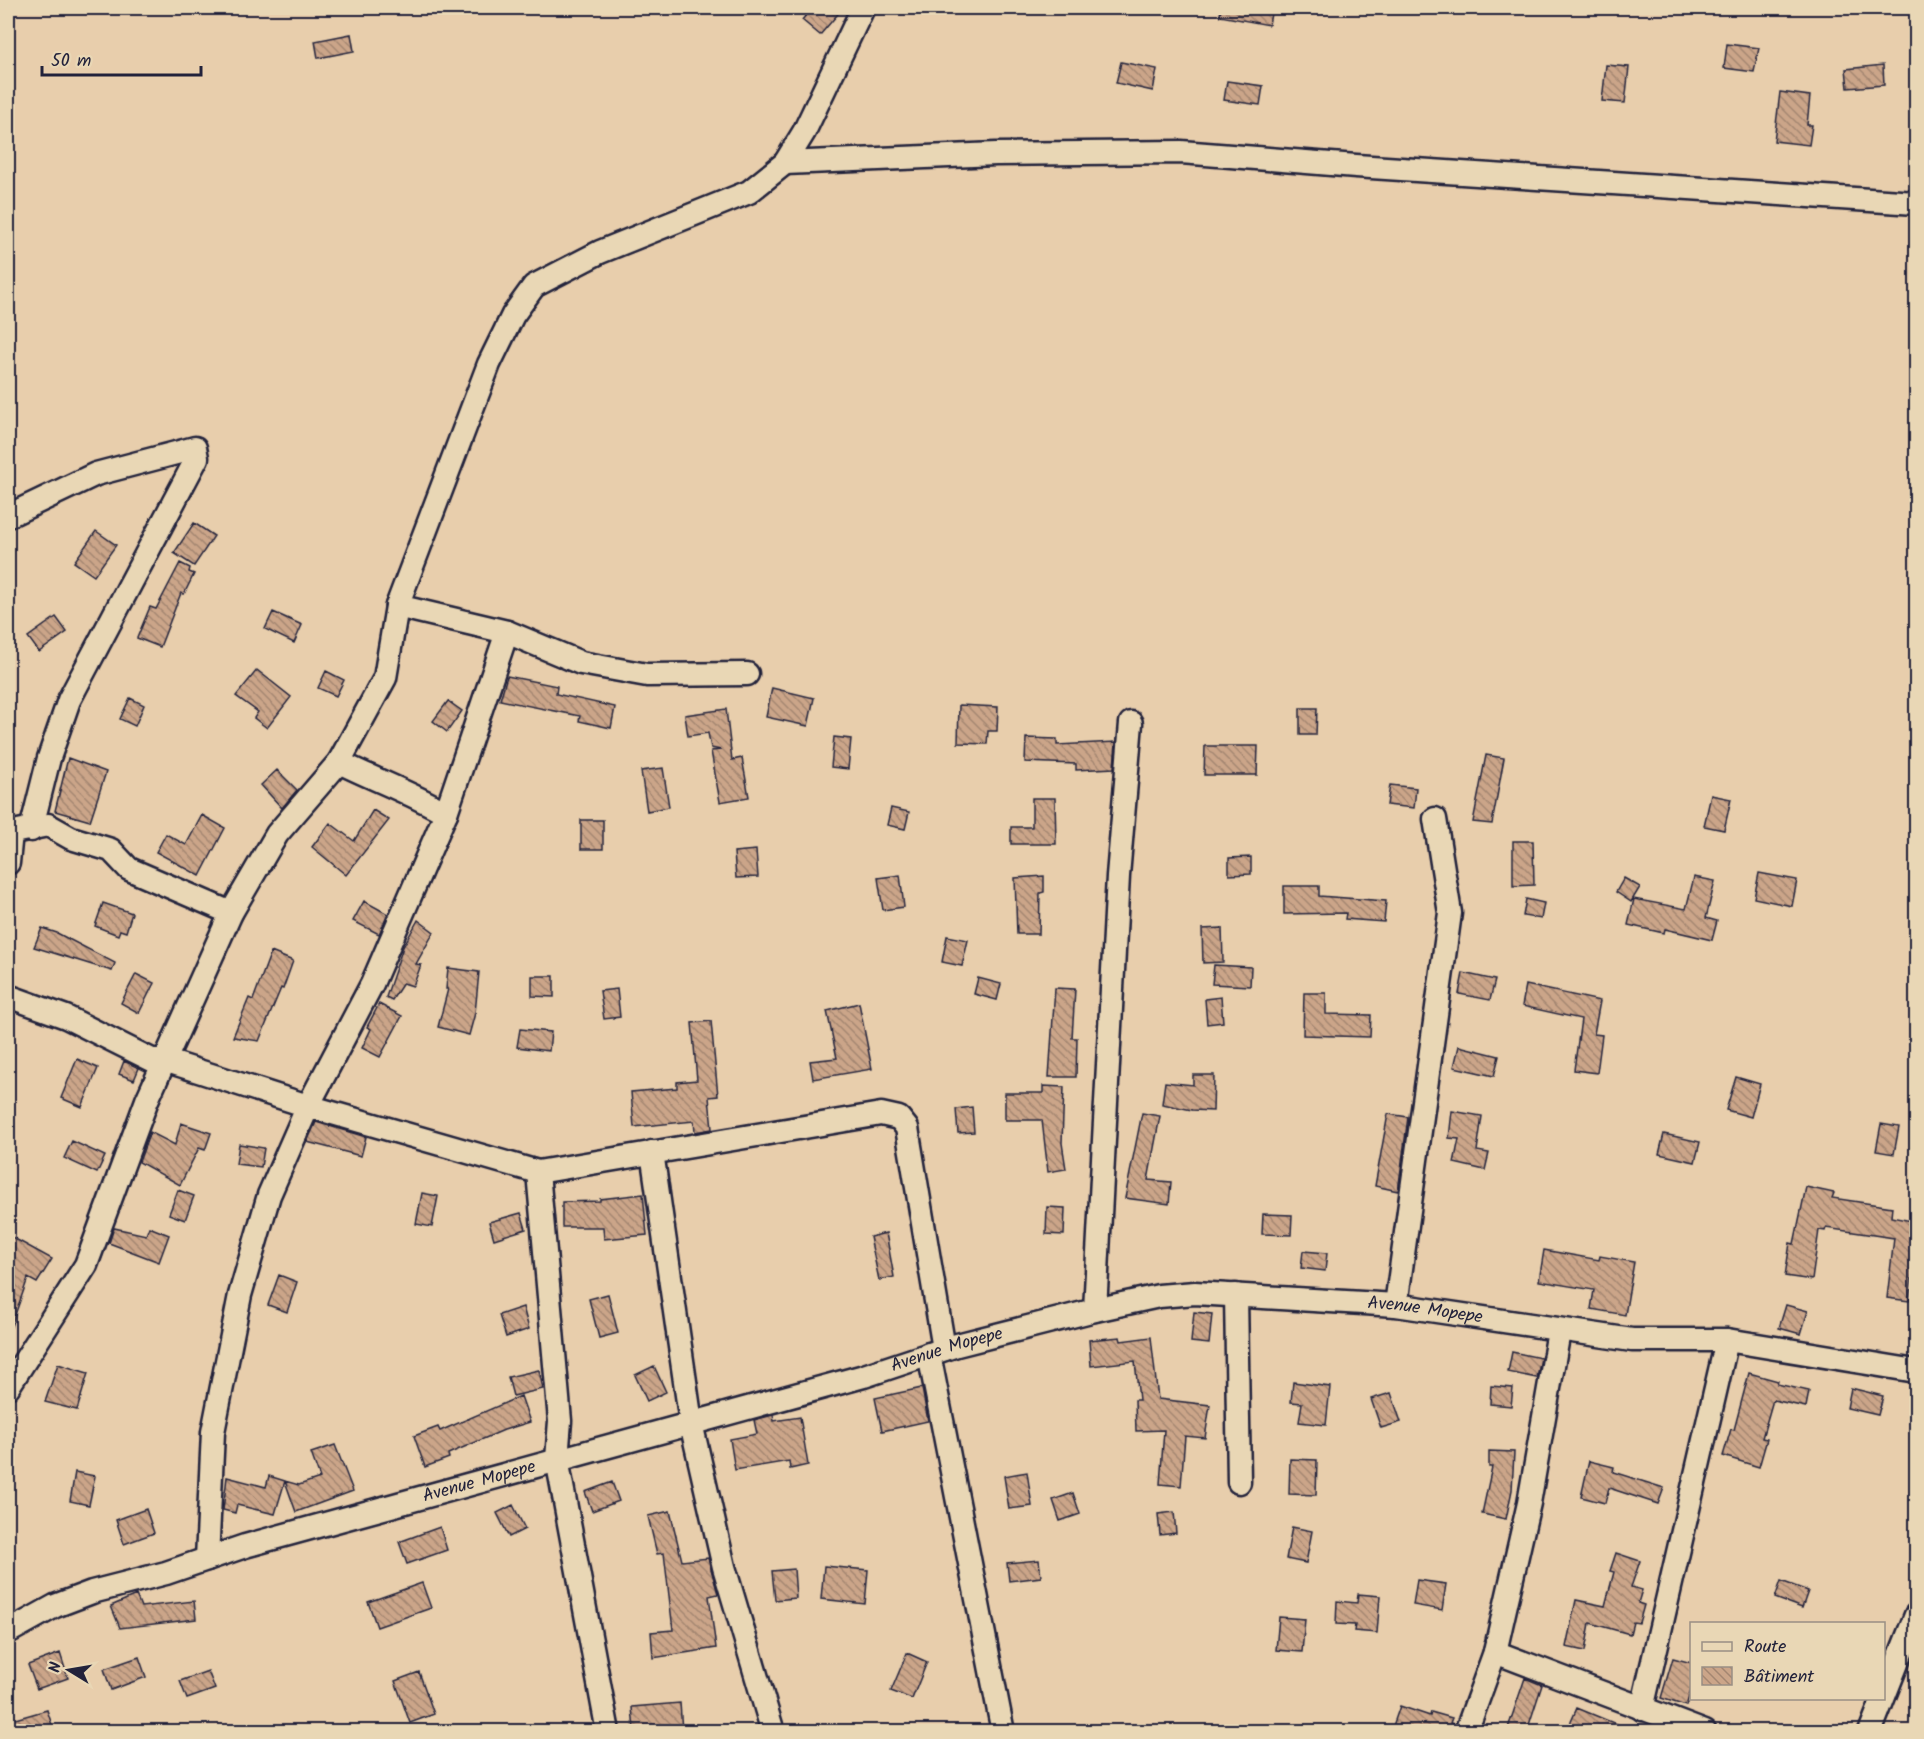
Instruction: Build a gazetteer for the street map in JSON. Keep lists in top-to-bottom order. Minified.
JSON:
{"streets":{"street":["Avenue Mopepe"]},"legend":["Route","Bâtiment"],"scale_bar":"50 m","north":"left"}
